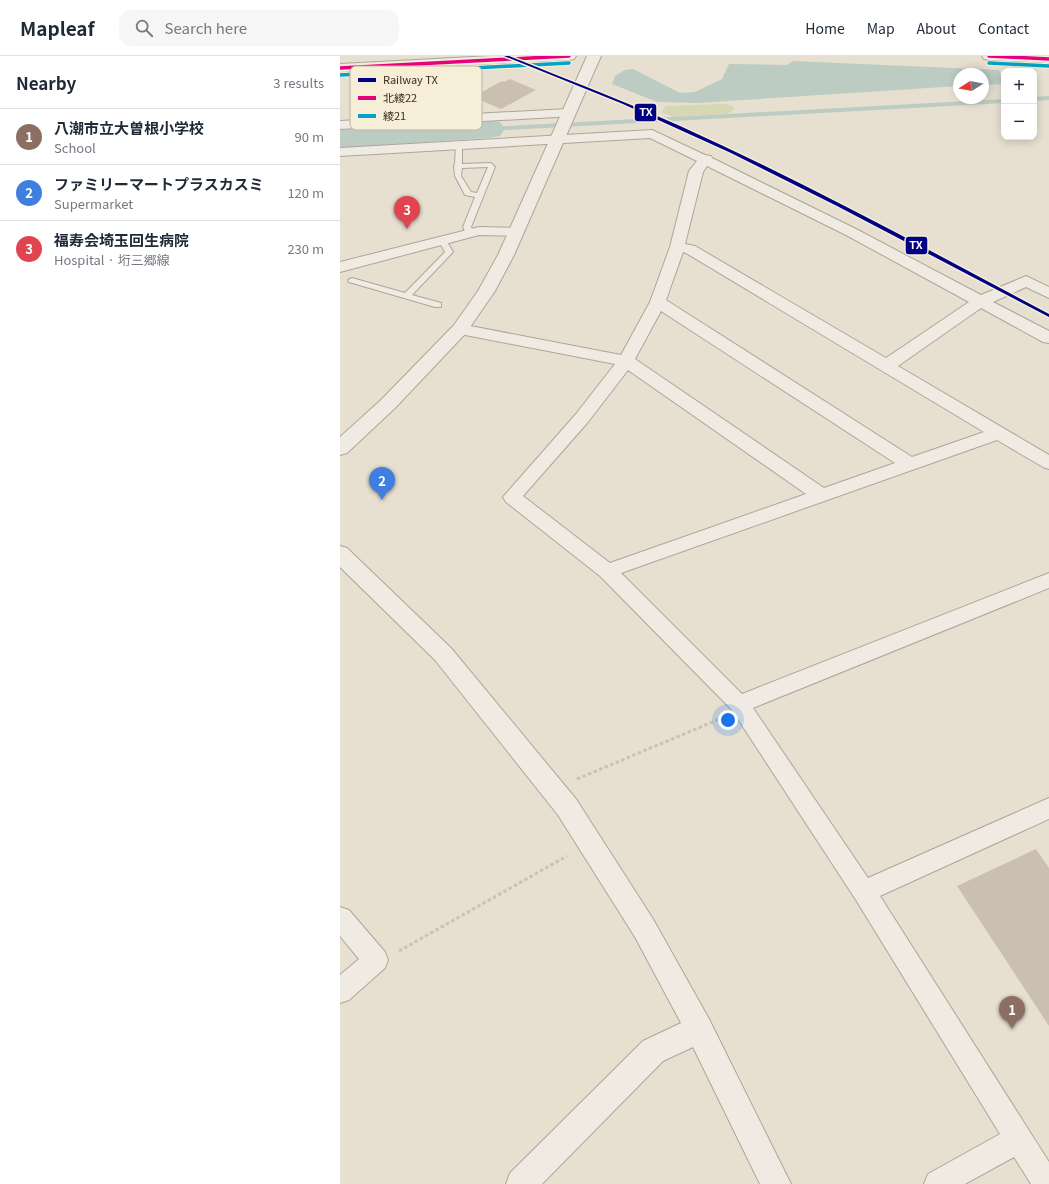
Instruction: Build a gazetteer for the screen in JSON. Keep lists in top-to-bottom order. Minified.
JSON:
{"lines":["rail line TX","transit line 北綾22","transit line 綾21"],"legend":["Railway TX","北綾22","綾21"],"north":"left","page":{"header":"Mapleaf","search":"Search here","nav":["Home","Map","About","Contact"],"heading":["Nearby","3 results"],"map_buttons":["+","−"],"list":[{"mark":"1","name":"八潮市立大曽根小学校","note":"School","value":"90 m"},{"mark":"2","name":"ファミリーマートプラスカスミ","note":"Supermarket","value":"120 m"},{"mark":"3","name":"福寿会埼玉回生病院","note":"Hospital · 垳三郷線","value":"230 m"}],"pins":["3","2","1"]}}
